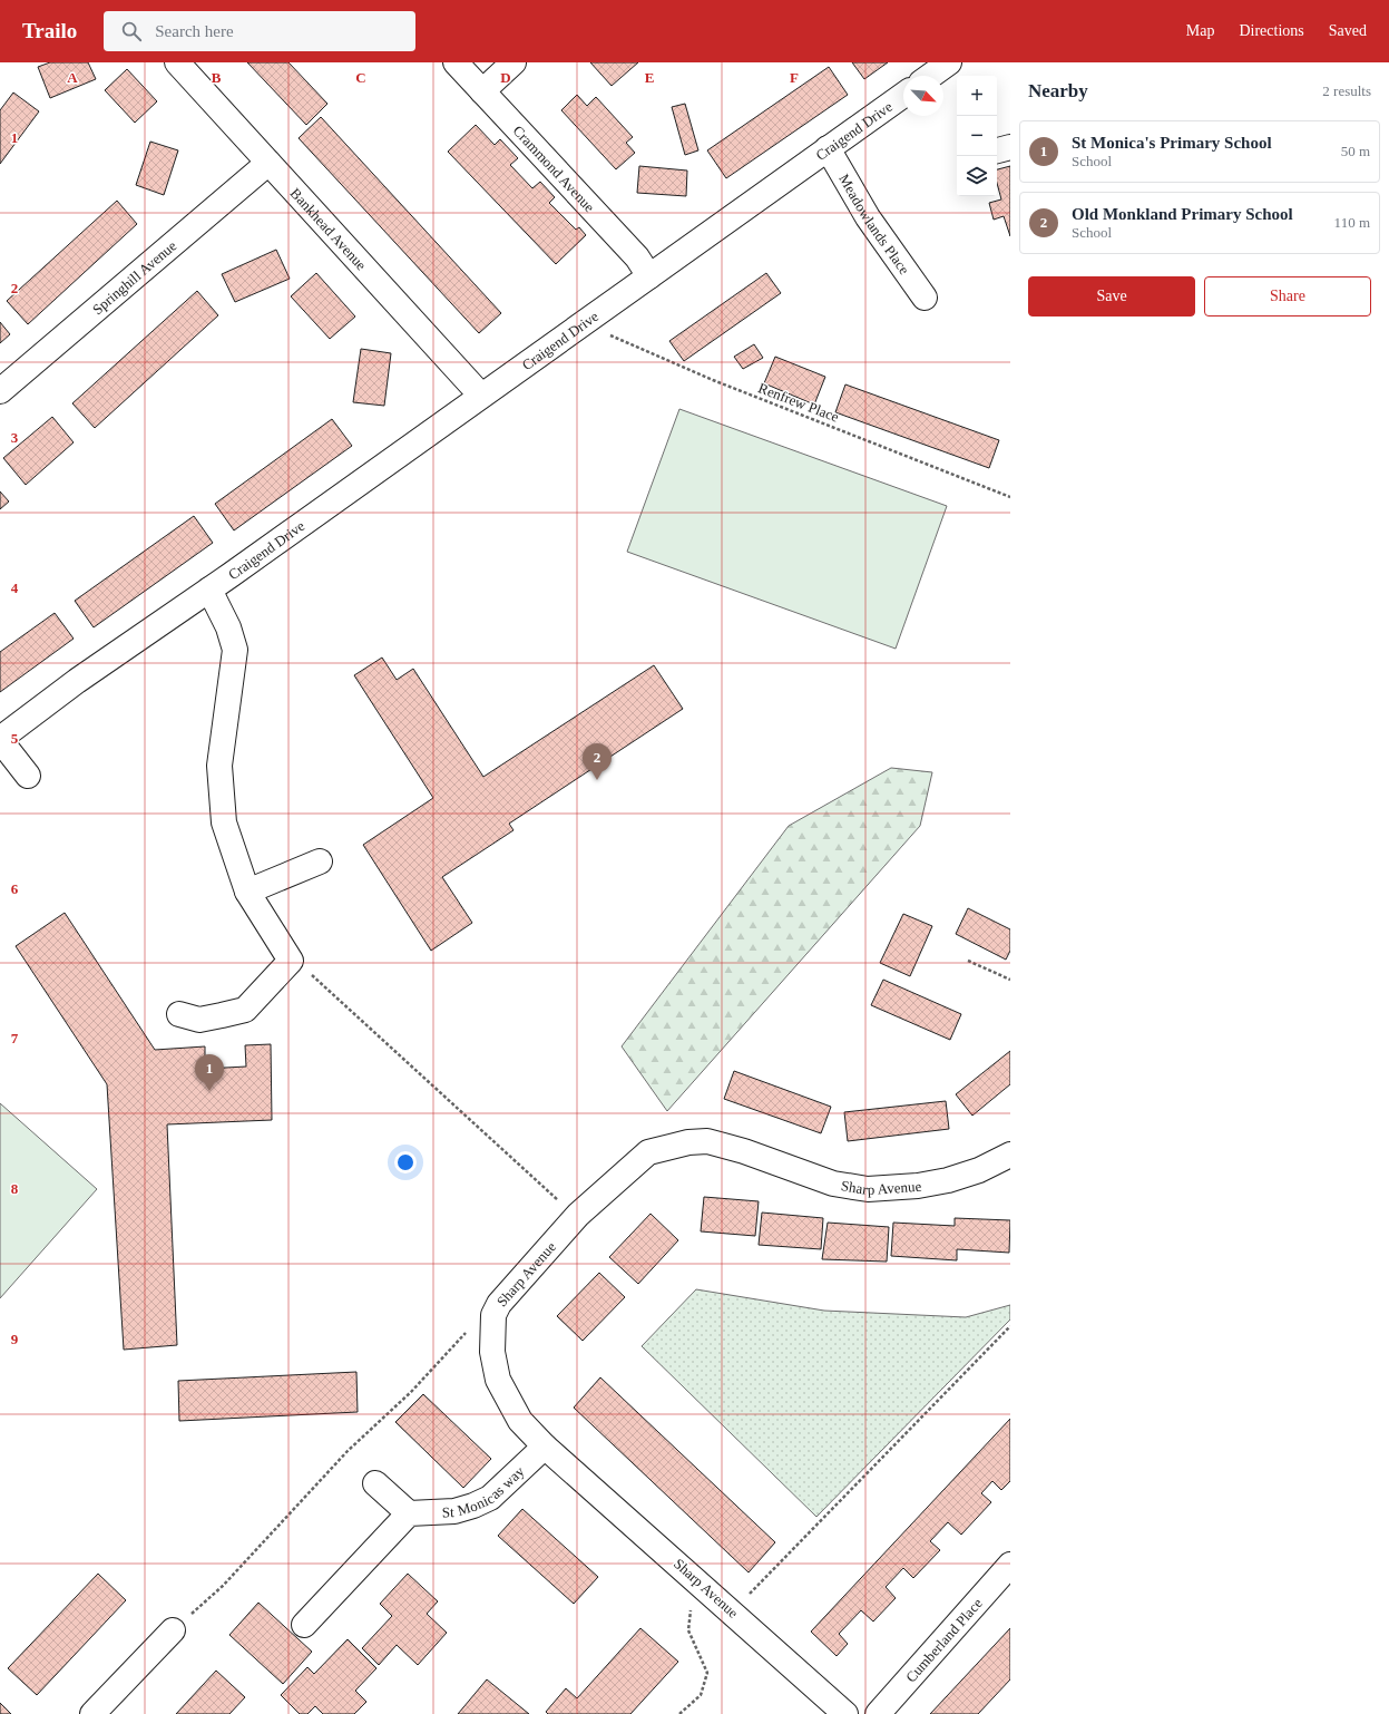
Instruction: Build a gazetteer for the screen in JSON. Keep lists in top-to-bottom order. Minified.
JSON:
{"streets":{"street":["Craigend Drive","Crammond Avenue","Meadowlands Place","Bankhead Avenue","Springhill Avenue","Sharp Avenue","St Monicas way","Cumberland Place"],"path":["Renfrew Place"]},"crossings":[["Craigend Drive","Crammond Avenue"],["Craigend Drive","Meadowlands Place"],["Craigend Drive","Bankhead Avenue"],["Craigend Drive","Renfrew Place"],["Bankhead Avenue","Springhill Avenue"],["Sharp Avenue","St Monicas way"]],"north":"bottom right","page":{"header":"Trailo","search":"Search here","nav":["Map","Directions","Saved"],"heading":["Nearby","2 results"],"map_buttons":["+","−"],"list":[{"mark":"1","name":"St Monica's Primary School","note":"School","value":"50 m"},{"mark":"2","name":"Old Monkland Primary School","note":"School","value":"110 m"}],"buttons":["Save","Share"],"pins":["2","1"]},"grid":{"columns":["A","B","C","D","E","F"],"rows":["1","2","3","4","5","6","7","8","9"]}}
